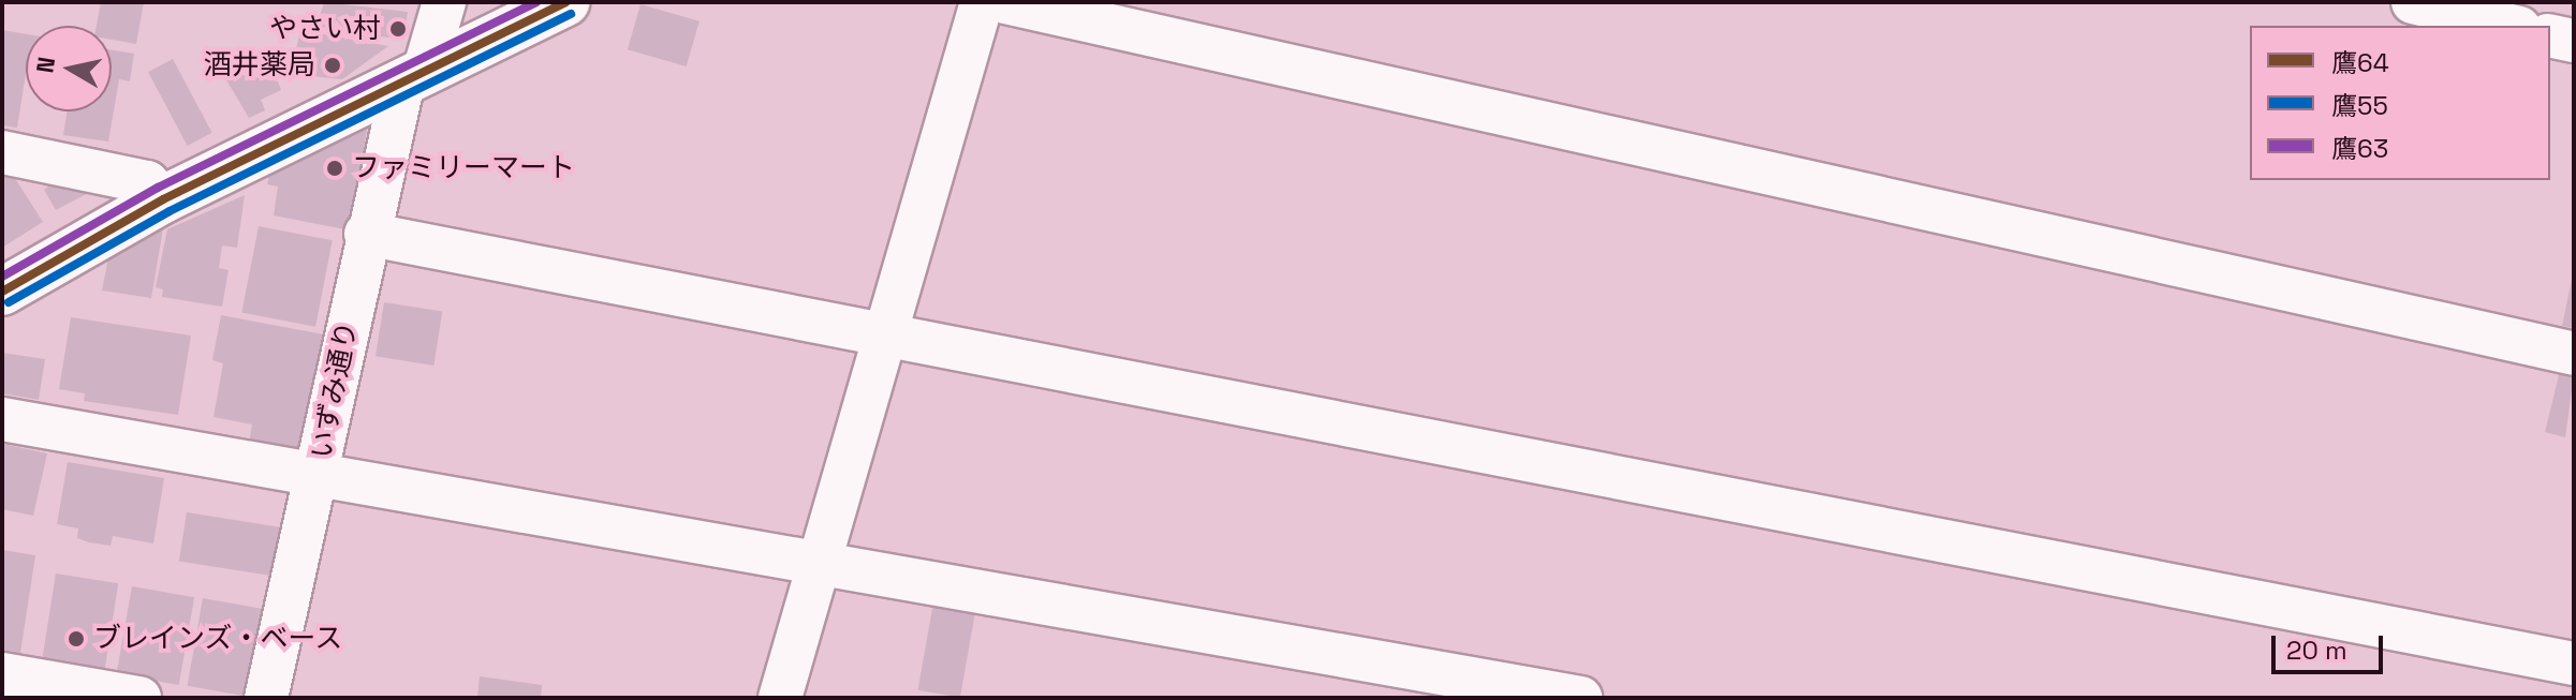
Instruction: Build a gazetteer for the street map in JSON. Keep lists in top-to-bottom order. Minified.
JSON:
{"streets":{"street":["いずみ通り"]},"places":["やさい村","酒井薬局","ファミリーマート","ブレインズ・ベース"],"lines":["transit line 鷹64","transit line 鷹63","transit line 鷹55"],"legend":["鷹64","鷹55","鷹63"],"scale_bar":"20 m","north":"left"}
